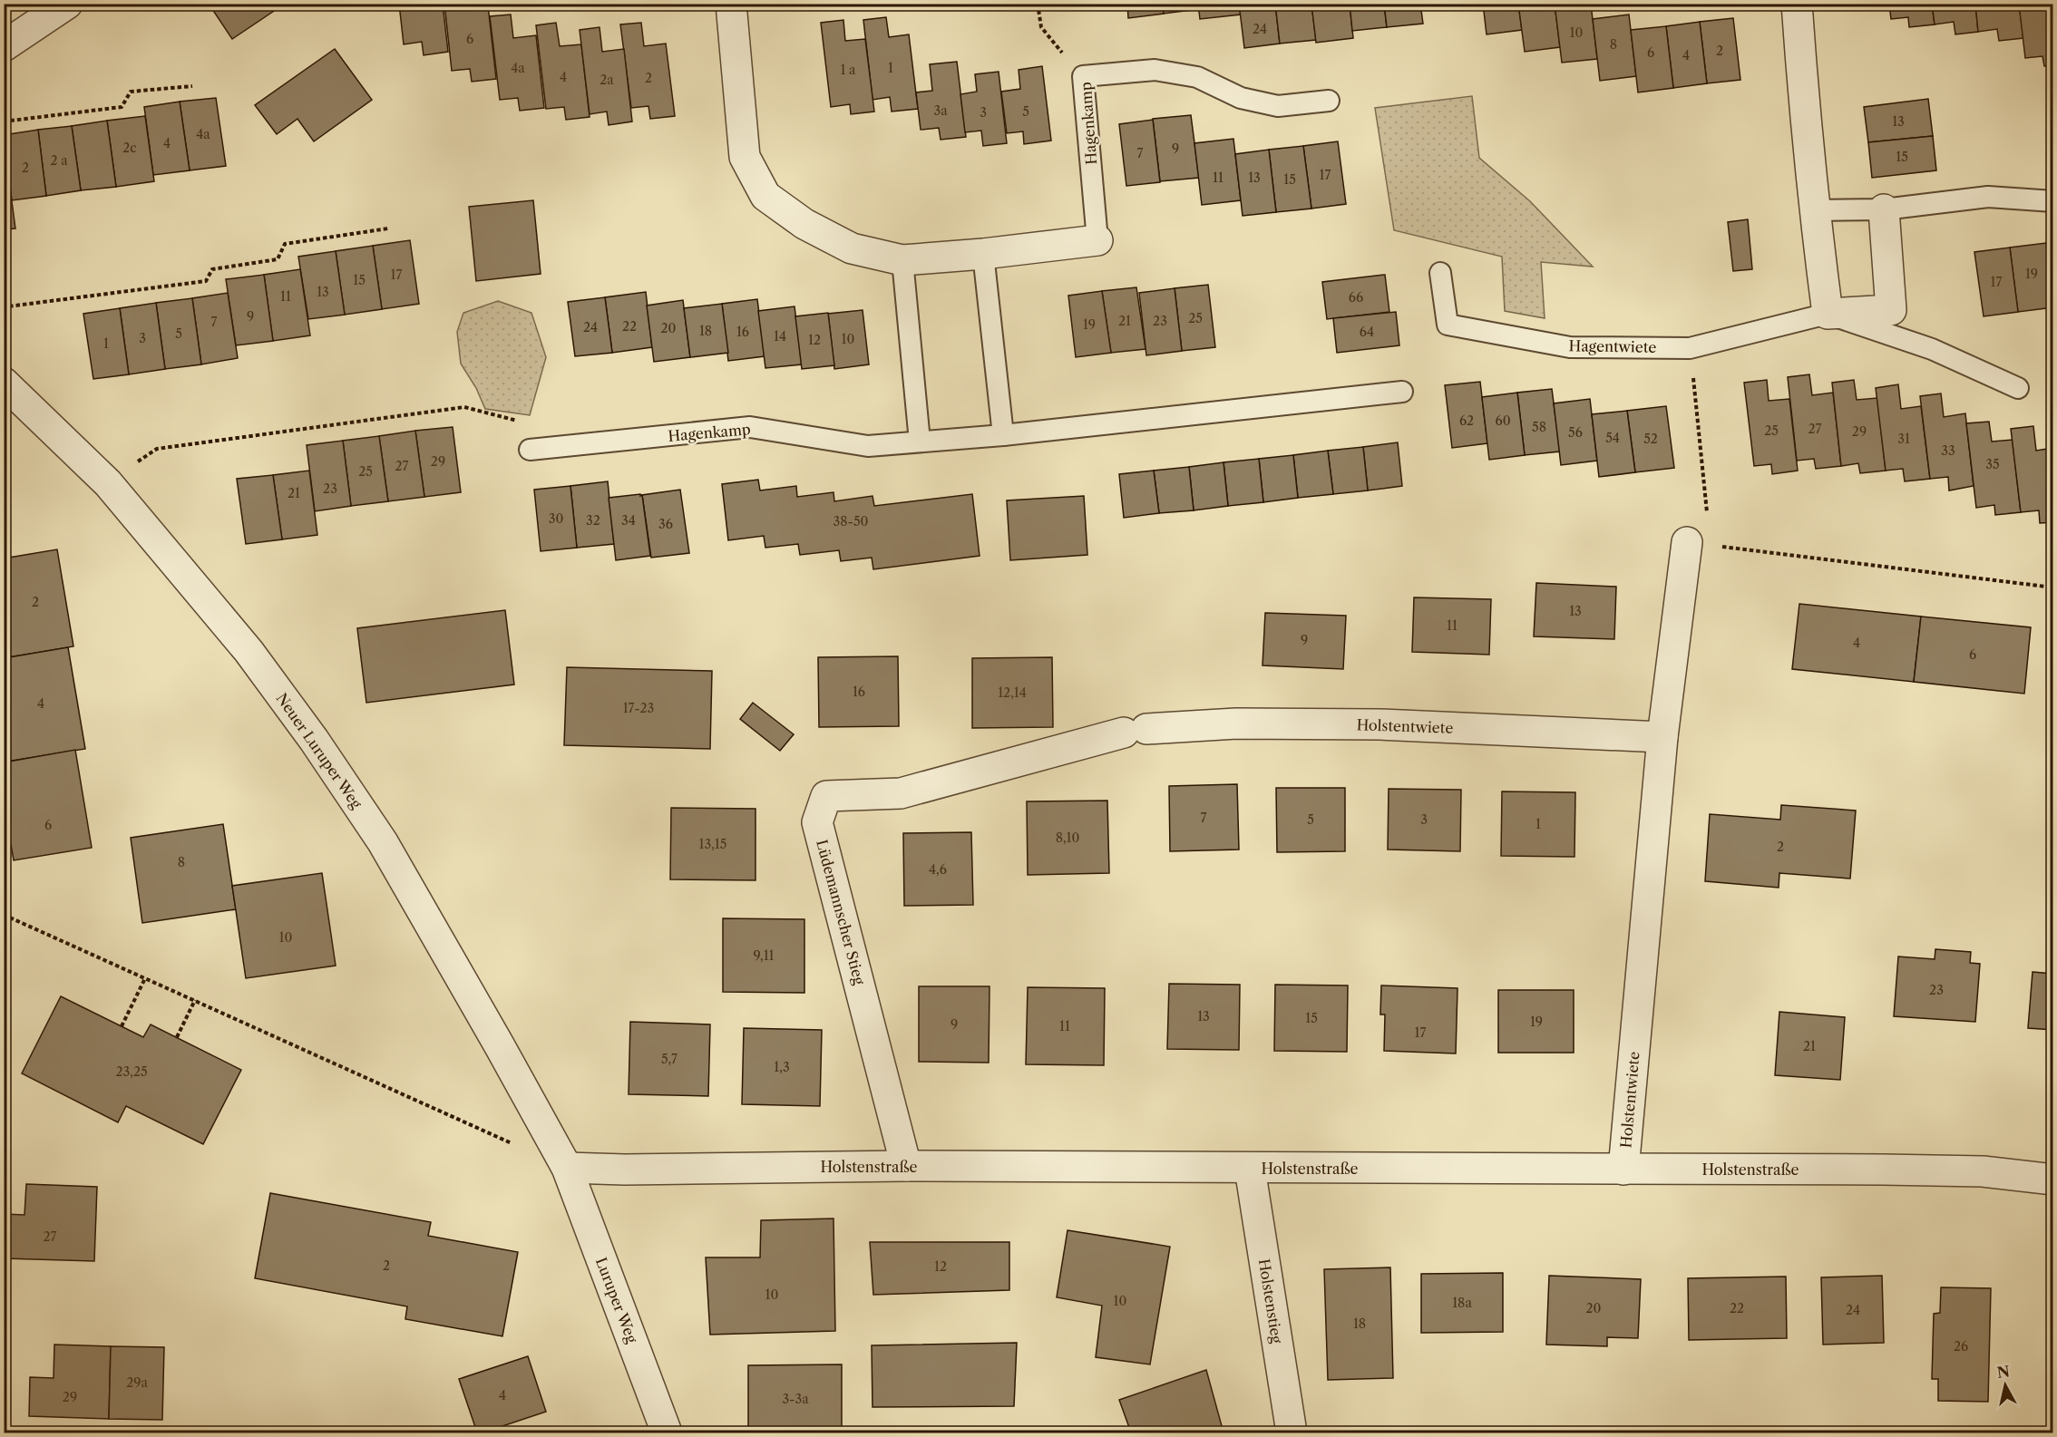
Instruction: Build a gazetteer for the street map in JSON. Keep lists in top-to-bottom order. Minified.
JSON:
{"streets":{"street":["Hagenkamp","Hagentwiete","Holstentwiete","Neuer Luruper Weg","Lüdemannscher Stieg","Holstenstraße","Luruper Weg","Holstenstieg"]},"crossings":[["Holstentwiete","Lüdemannscher Stieg"],["Holstentwiete","Holstenstraße"],["Neuer Luruper Weg","Holstenstraße"],["Neuer Luruper Weg","Luruper Weg"],["Lüdemannscher Stieg","Holstenstraße"],["Holstenstraße","Luruper Weg"],["Holstenstraße","Holstenstieg"]],"house_numbers":["24","10","6","8","2","6","4","4a","1","1 a","4","2","2a","3a","5","3","13","4a","4","2c","9","7","15","2 a","2","17","11","13","15","19","17","15","17","13","11","66","9","25","21","23","7","19","22","24","20","18","16","64","5","14","3","10","12","1","62","60","58","27","25","29","56","54","52","31","33","29","35","27","25","23","21","30","32","34","38-50","36","2","13","11","9","4","6","16","12,14","4","17-23","7","5","3","1","6","8,10","13,15","2","8","4,6","10","9,11","23","13","15","19","9","11","17","21","5,7","1,3","23,25","27","2","12","10","10","18a","20","22","24","18","26","29a","4","29","3-3a"],"north":"top"}
